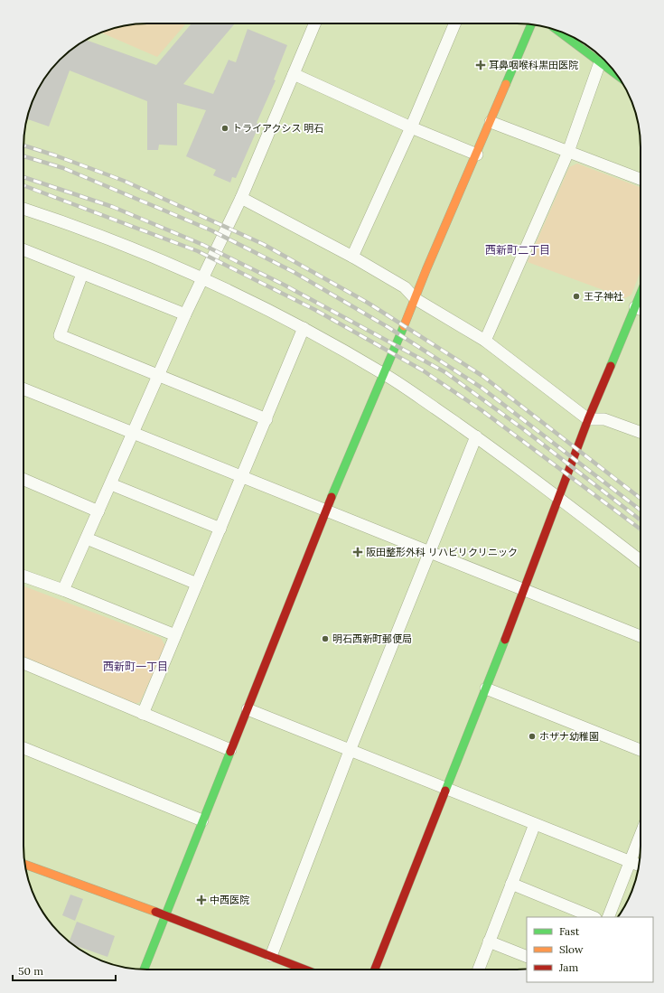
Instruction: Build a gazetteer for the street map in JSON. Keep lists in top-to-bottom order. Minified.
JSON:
{"districts":["西新町二丁目","西新町一丁目"],"places":{"health":["耳鼻咽喉科黒田医院","阪田整形外科 リハビリクリニック","中西医院"],"other":["トライアクシス 明石","王子神社","明石西新町郵便局","ホザナ幼稚園"]},"legend":["Fast","Slow","Jam"],"scale_bar":"50 m"}
